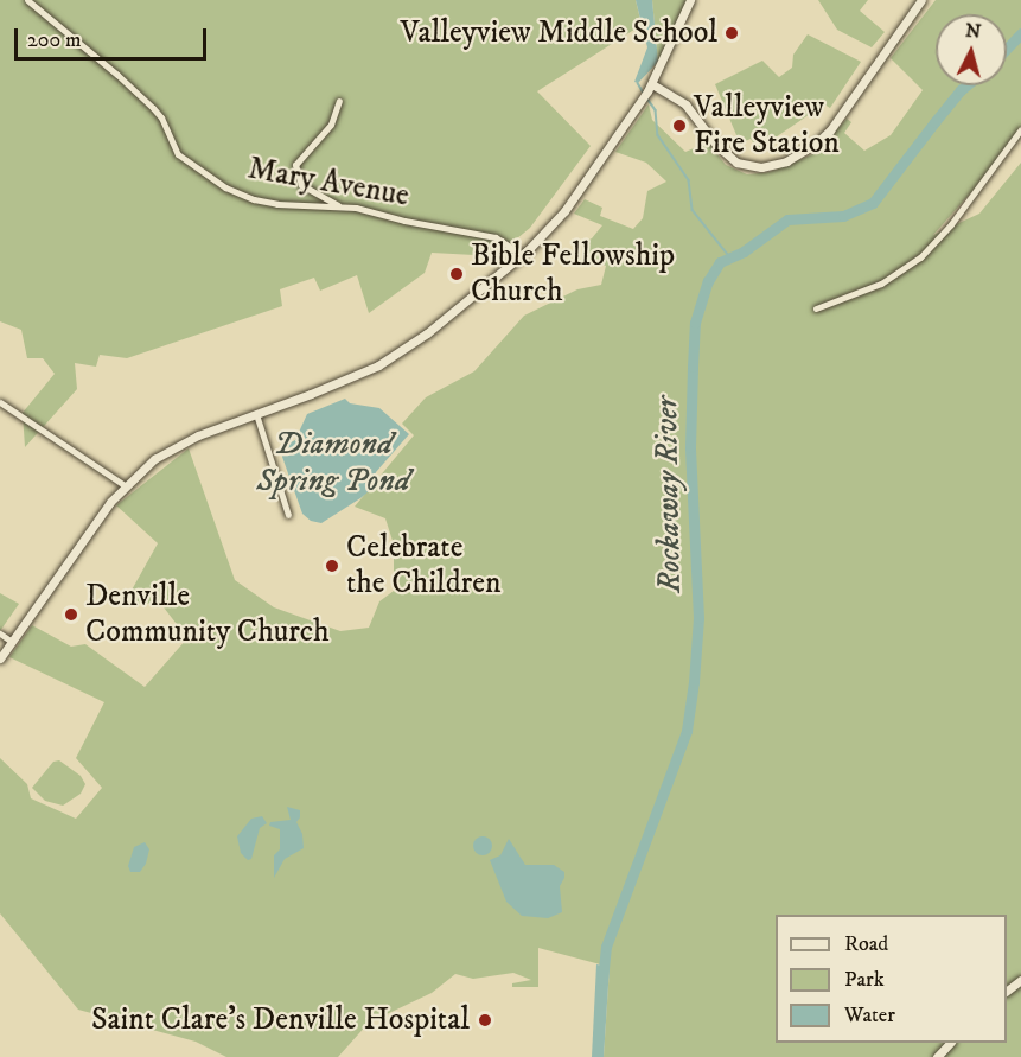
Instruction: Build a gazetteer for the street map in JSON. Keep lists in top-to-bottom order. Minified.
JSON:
{"streets":{"street":["Mary Avenue"]},"water":["Diamond Spring Pond","Rockaway River"],"places":["Valleyview Middle School","Valleyview Fire Station","Bible Fellowship Church","Celebrate the Children","Denville Community Church","Saint Clare's Denville Hospital"],"legend":["Road","Park","Water"],"scale_bar":"200 m","north":"top"}
